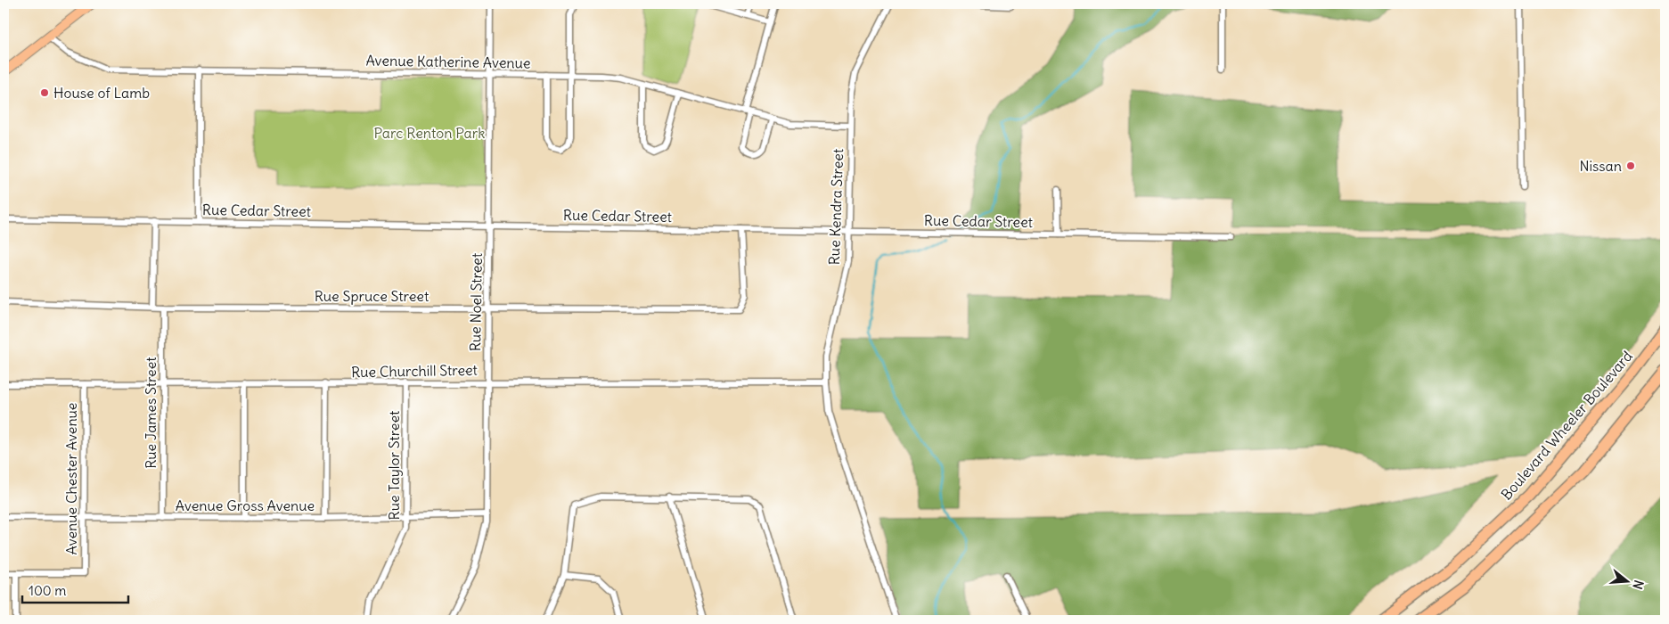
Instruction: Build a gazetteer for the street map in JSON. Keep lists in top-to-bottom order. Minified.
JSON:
{"streets":{"highway":["Boulevard Wheeler Boulevard"],"street":["Avenue Katherine Avenue","Rue Kendra Street","Rue Cedar Street","Rue Spruce Street","Rue Noel Street","Rue Churchill Street","Rue James Street","Rue Taylor Street","Avenue Chester Avenue","Avenue Gross Avenue"]},"crossings":[["Avenue Katherine Avenue","Rue Kendra Street"],["Avenue Katherine Avenue","Rue Noel Street"],["Rue Kendra Street","Rue Cedar Street"],["Rue Kendra Street","Rue Churchill Street"],["Rue Cedar Street","Rue Spruce Street"],["Rue Cedar Street","Rue Noel Street"],["Rue Spruce Street","Rue Noel Street"],["Rue Spruce Street","Rue James Street"],["Rue Noel Street","Rue Churchill Street"],["Rue Noel Street","Avenue Gross Avenue"],["Rue Churchill Street","Rue James Street"],["Rue Churchill Street","Rue Taylor Street"],["Rue Churchill Street","Avenue Chester Avenue"],["Rue James Street","Avenue Gross Avenue"],["Rue Taylor Street","Avenue Gross Avenue"],["Avenue Chester Avenue","Avenue Gross Avenue"]],"parks":["Parc Renton Park"],"places":["House of Lamb","Nissan"],"scale_bar":"100 m","north":"right"}
